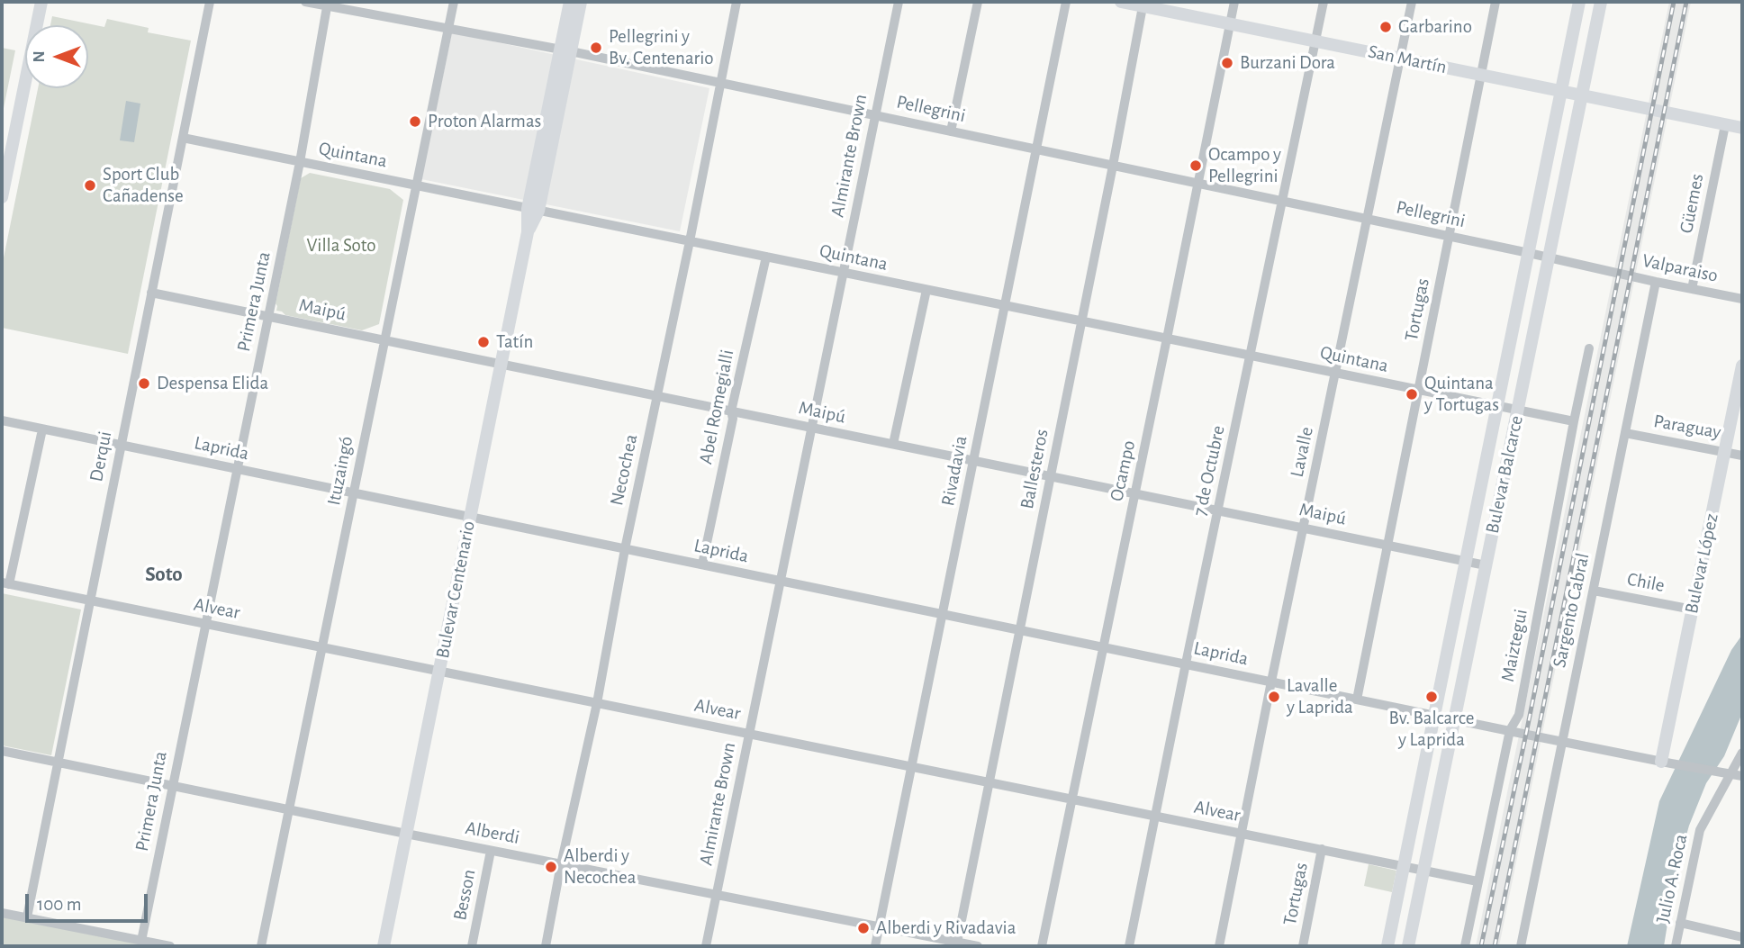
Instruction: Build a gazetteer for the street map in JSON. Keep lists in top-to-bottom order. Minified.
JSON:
{"streets":{"main road":["San Martín","Bulevar Balcarce","Bulevar López","Bulevar Centenario"],"street":["Pellegrini","Quintana","Almirante Brown","Güemes","Valparaiso","Primera Junta","Maipú","Tortugas","Abel Romegialli","Paraguay","Laprida","Lavalle","Derqui","Ballesteros","Necochea","Ituzaingó","Rivadavia","Ocampo","7 de Octubre","Chile","Alvear","Sargento Cabral","Maiztegui","Alberdi","Julio A. Roca","Besson"]},"crossings":[["San Martín","Güemes"],["San Martín","Tortugas"],["San Martín","Lavalle"],["San Martín","Ballesteros"],["San Martín","Ocampo"],["San Martín","7 de Octubre"],["San Martín","Bulevar Balcarce"],["Pellegrini","Almirante Brown"],["Pellegrini","Valparaiso"],["Pellegrini","Primera Junta"],["Pellegrini","Tortugas"],["Pellegrini","Lavalle"],["Pellegrini","Ballesteros"],["Pellegrini","Necochea"],["Pellegrini","Ituzaingó"],["Pellegrini","Rivadavia"],["Pellegrini","Ocampo"],["Pellegrini","7 de Octubre"],["Pellegrini","Bulevar Balcarce"],["Pellegrini","Bulevar Centenario"],["Quintana","Almirante Brown"],["Quintana","Primera Junta"],["Quintana","Tortugas"],["Quintana","Abel Romegialli"],["Quintana","Lavalle"],["Quintana","Derqui"],["Quintana","Ballesteros"],["Quintana","Necochea"],["Quintana","Ituzaingó"],["Quintana","Rivadavia"],["Quintana","Ocampo"],["Quintana","7 de Octubre"],["Quintana","Bulevar Balcarce"],["Quintana","Bulevar Centenario"],["Quintana","Maiztegui"],["Almirante Brown","Maipú"],["Almirante Brown","Laprida"],["Almirante Brown","Alvear"],["Almirante Brown","Alberdi"],["Güemes","Valparaiso"],["Valparaiso","Bulevar Balcarce"],["Valparaiso","Sargento Cabral"],["Primera Junta","Maipú"],["Primera Junta","Laprida"],["Primera Junta","Alvear"],["Primera Junta","Alberdi"],["Maipú","Tortugas"],["Maipú","Abel Romegialli"],["Maipú","Lavalle"],["Maipú","Derqui"],["Maipú","Ballesteros"],["Maipú","Necochea"],["Maipú","Ituzaingó"],["Maipú","Rivadavia"],["Maipú","Ocampo"],["Maipú","7 de Octubre"],["Maipú","Bulevar Balcarce"],["Maipú","Bulevar Centenario"],["Tortugas","Laprida"],["Tortugas","Alvear"],["Abel Romegialli","Laprida"],["Paraguay","Bulevar López"],["Paraguay","Sargento Cabral"],["Laprida","Lavalle"],["Laprida","Derqui"],["Laprida","Ballesteros"],["Laprida","Necochea"],["Laprida","Ituzaingó"],["Laprida","Rivadavia"],["Laprida","Ocampo"],["Laprida","7 de Octubre"],["Laprida","Bulevar Balcarce"],["Laprida","Bulevar Centenario"],["Laprida","Maiztegui"],["Lavalle","Alvear"],["Derqui","Alvear"],["Derqui","Alberdi"],["Ballesteros","Alvear"],["Ballesteros","Alberdi"],["Necochea","Alvear"],["Necochea","Alberdi"],["Ituzaingó","Alvear"],["Ituzaingó","Alberdi"],["Rivadavia","Alvear"],["Rivadavia","Alberdi"],["Ocampo","Alvear"],["7 de Octubre","Alvear"],["Bulevar Balcarce","Alvear"],["Bulevar López","Chile"],["Chile","Sargento Cabral"],["Bulevar Centenario","Alvear"],["Bulevar Centenario","Alberdi"],["Alvear","Maiztegui"],["Alberdi","Besson"]],"districts":["Soto"],"parks":["Villa Soto"],"places":["Garbarino","Pellegrini y Bv. Centenario","Burzani Dora","Proton Alarmas","Ocampo y Pellegrini","Sport Club Cañadense","Tatín","Despensa Elida","Quintana y Tortugas","Lavalle y Laprida","Bv. Balcarce y Laprida","Alberdi y Necochea","Alberdi y Rivadavia"],"scale_bar":"100 m","north":"left"}
